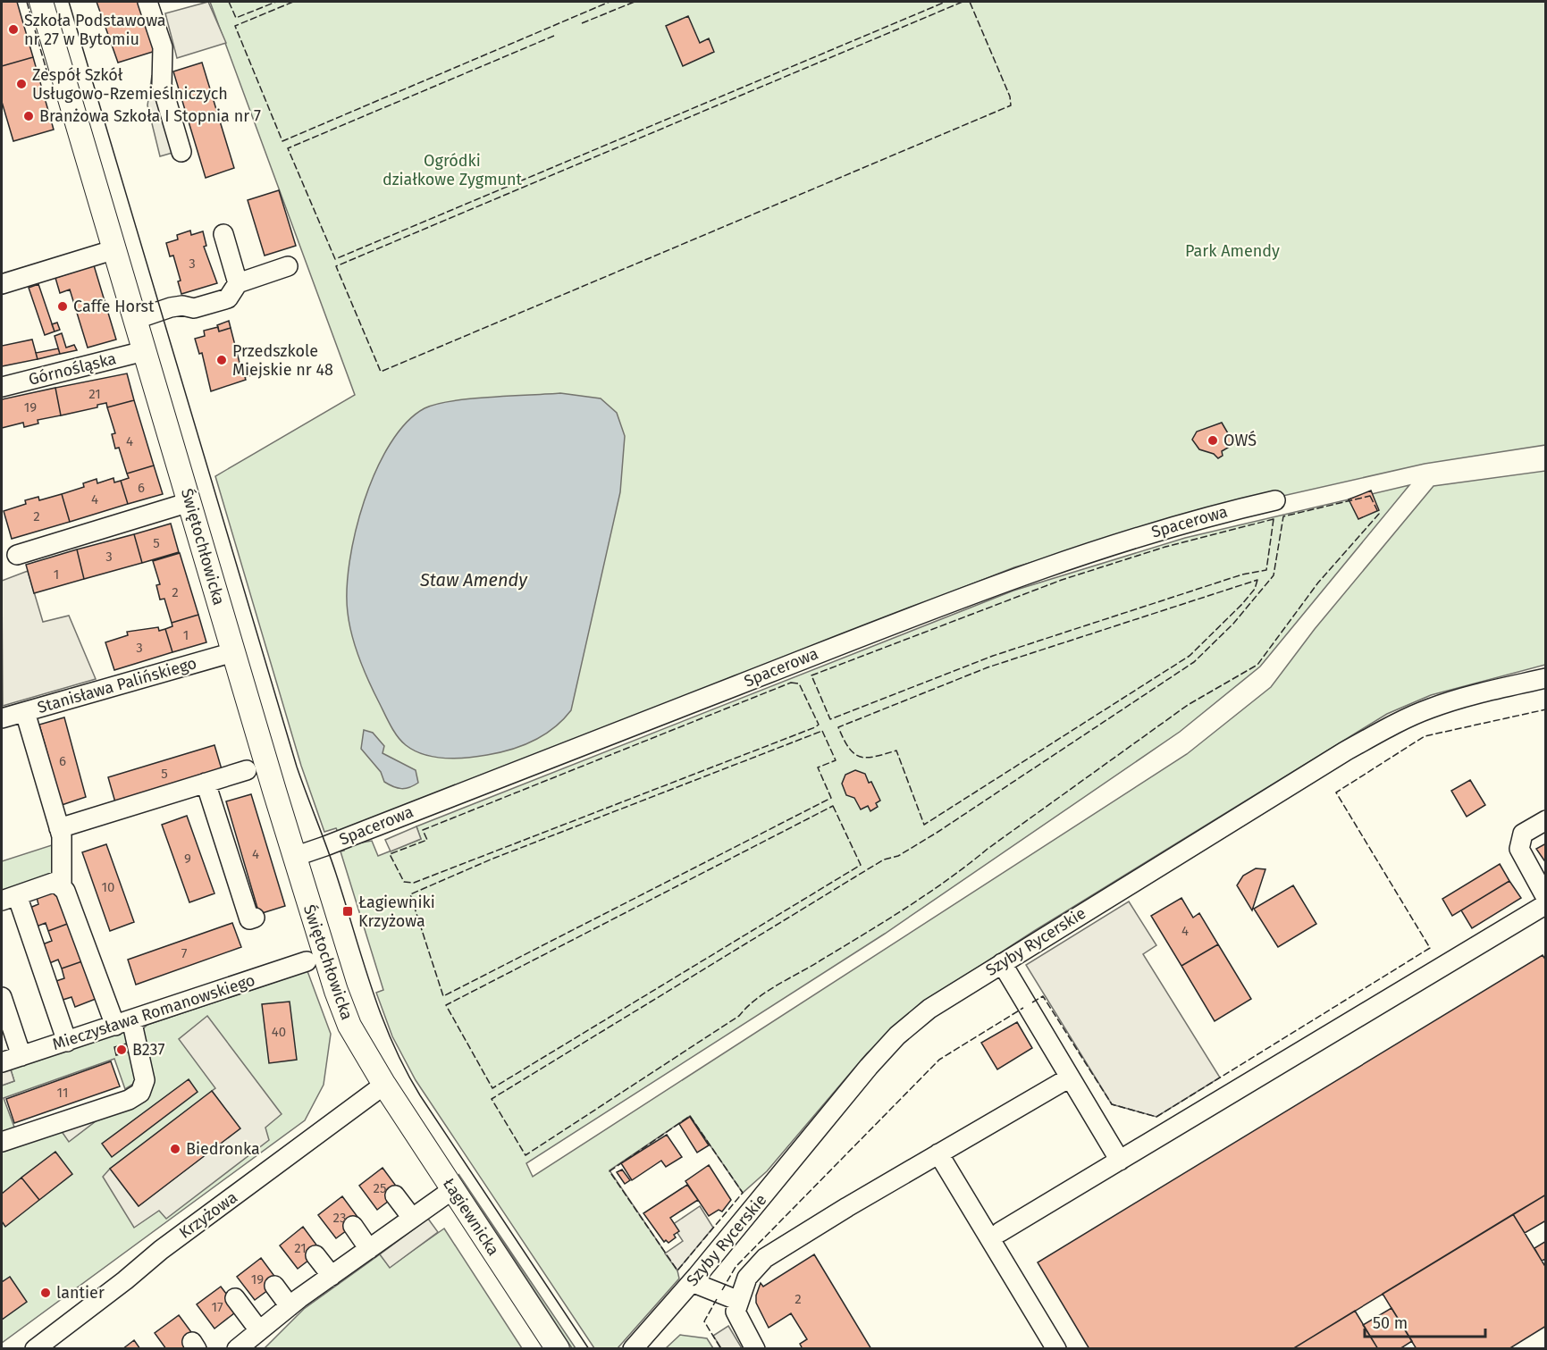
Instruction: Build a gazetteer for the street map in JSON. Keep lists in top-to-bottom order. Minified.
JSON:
{"streets":{"main road":["Świętochłowicka","Łagiewnicka"],"street":["Górnośląska","Spacerowa","Stanisława Palińskiego","Szyby Rycerskie","Mieczysława Romanowskiego","Krzyżowa"]},"crossings":[["Górnośląska","Świętochłowicka"],["Spacerowa","Świętochłowicka"],["Świętochłowicka","Stanisława Palińskiego"],["Świętochłowicka","Krzyżowa"],["Świętochłowicka","Łagiewnicka"],["Krzyżowa","Łagiewnicka"]],"water":["Staw Amendy"],"parks":["Ogródki działkowe Zygmunt","Park Amendy"],"places":{"other":["Szkoła Podstawowa nr 27 w Bytomiu","Zespół Szkół Usługowo-Rzemieślniczych","Branżowa Szkoła I Stopnia nr 7","Caffe Horst","Przedszkole Miejskie nr 48","OWŚ","B237","Biedronka","lantier"],"transit":["Łagiewniki Krzyżowa"]},"house_numbers":["3","21","19","4","6","4","2","5","3","1","2","1","3","6","5","4","9","10","4","7","40","11","25","23","21","19","2","17"],"scale_bar":"50 m"}
